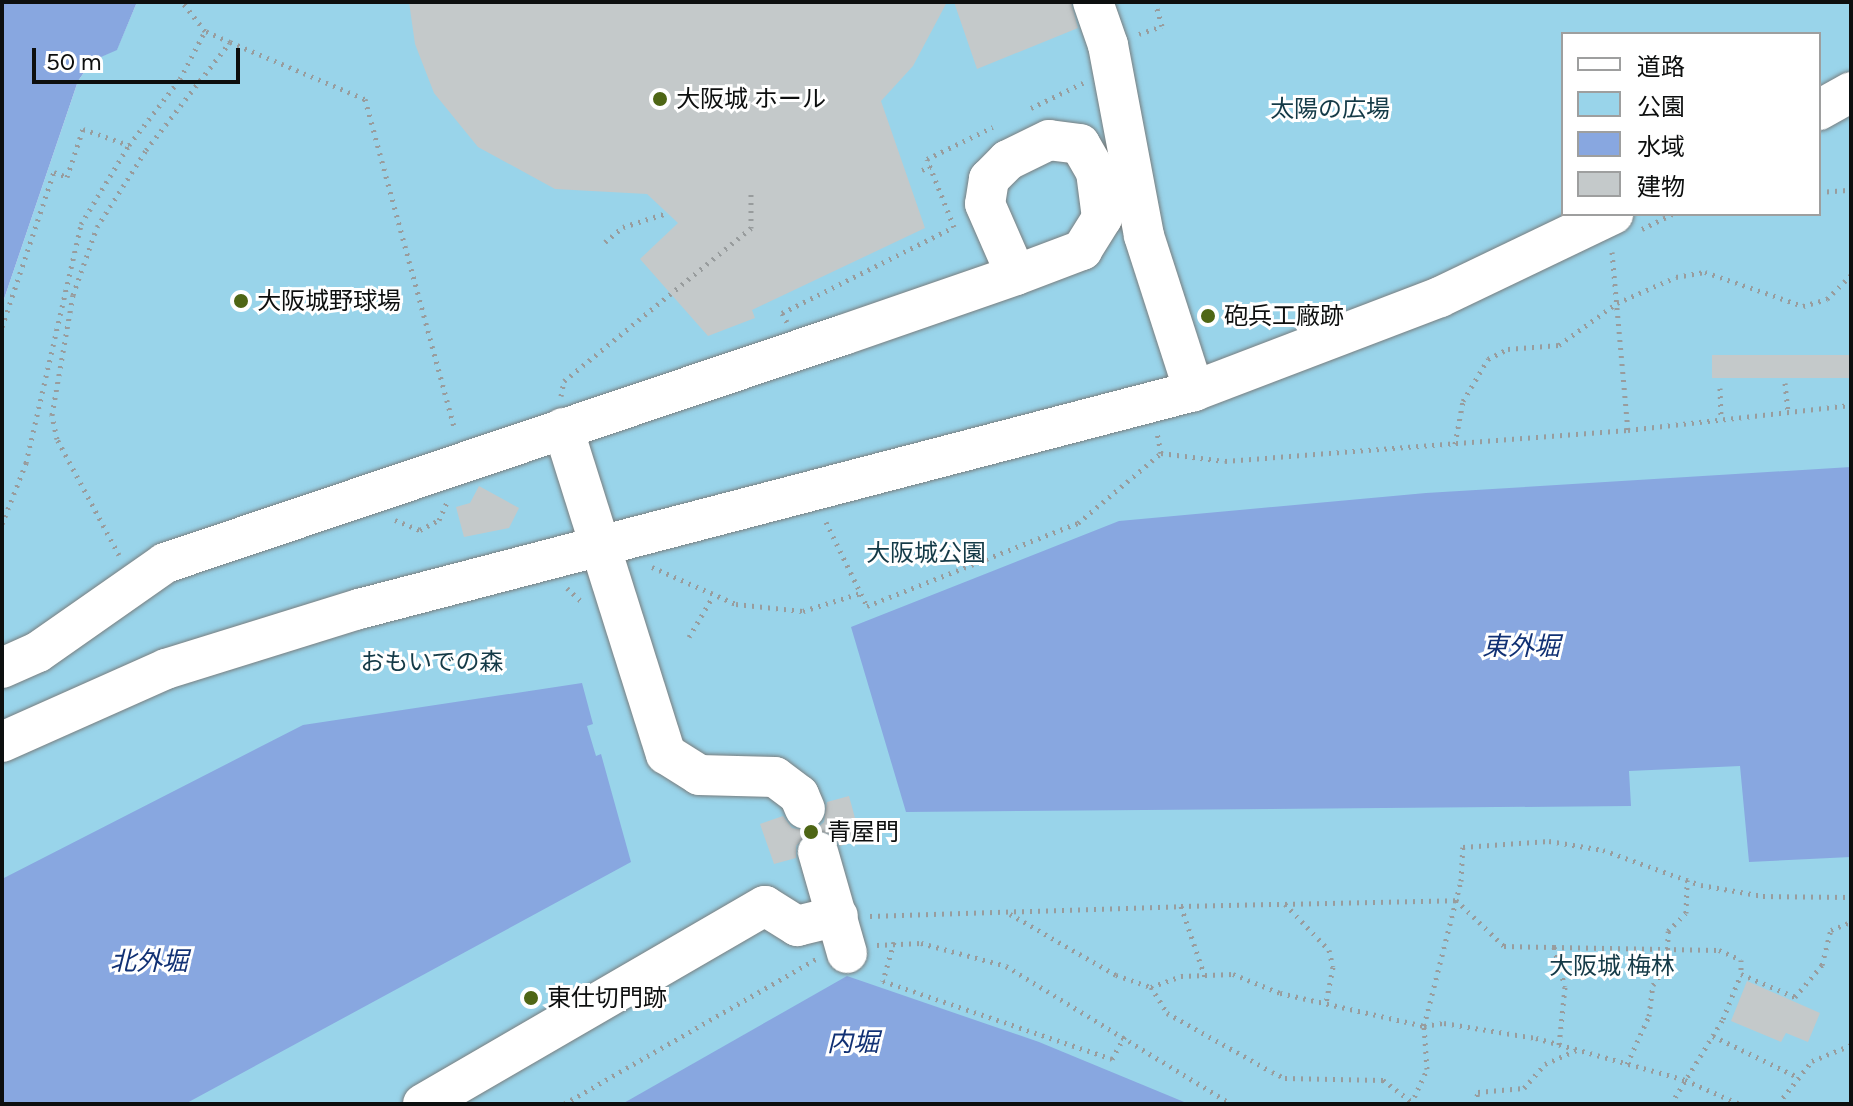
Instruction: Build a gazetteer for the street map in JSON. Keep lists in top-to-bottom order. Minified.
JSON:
{"water":["東外堀","北外堀","内堀"],"parks":["太陽の広場","大阪城公園","おもいでの森","大阪城 梅林"],"places":["大阪城 ホール","大阪城野球場","砲兵工廠跡","青屋門","東仕切門跡"],"legend":["道路","公園","水域","建物"],"scale_bar":"50 m"}
